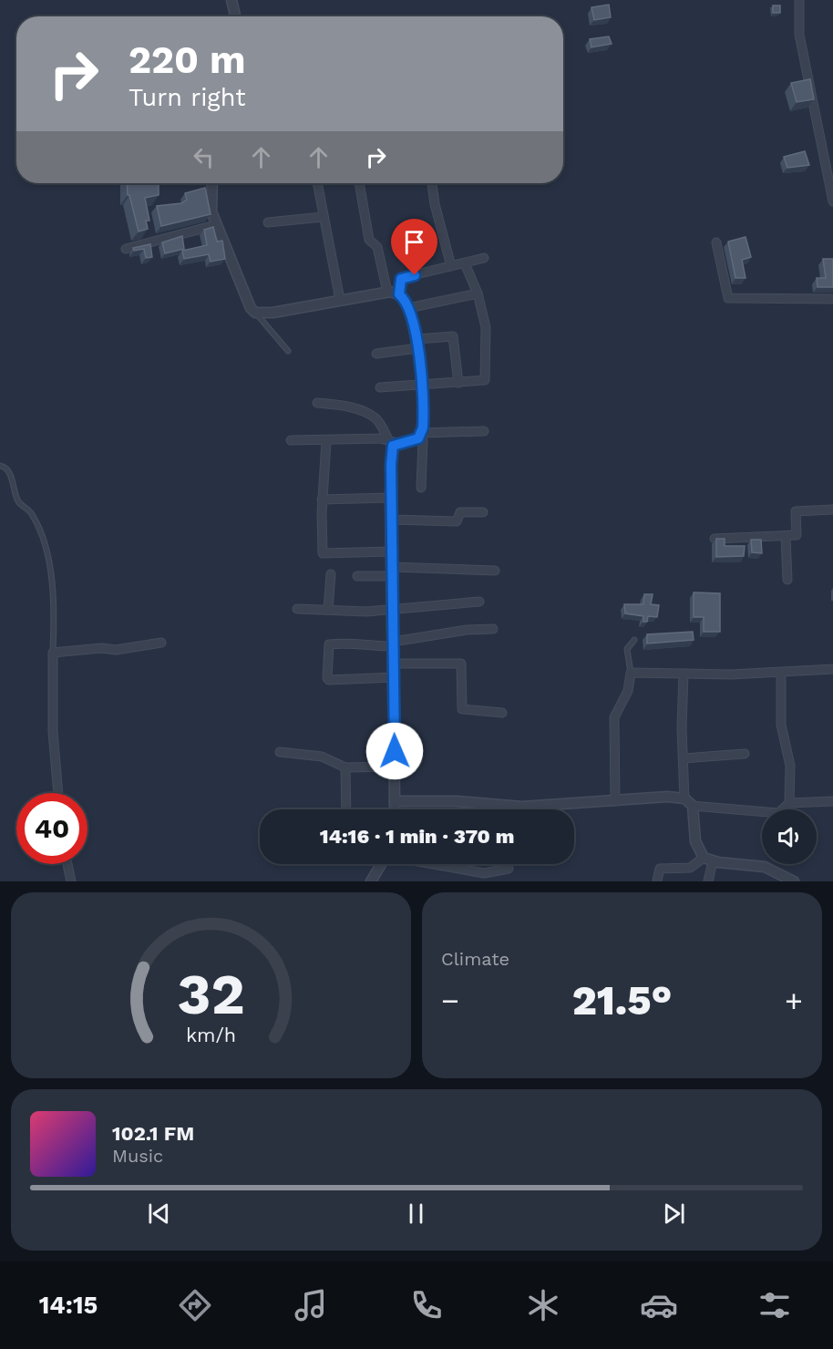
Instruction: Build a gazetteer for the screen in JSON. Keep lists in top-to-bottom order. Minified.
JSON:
{"page":{"turn":["220 m","Turn right"],"limit":"40","trip":"14:16 · 1 min · 370 m","tile":"Climate","heat":["−","21.5°","+"],"song":["102.1 FM","Music"],"tabs":"14:15","gauge":["32","km/h"]}}
